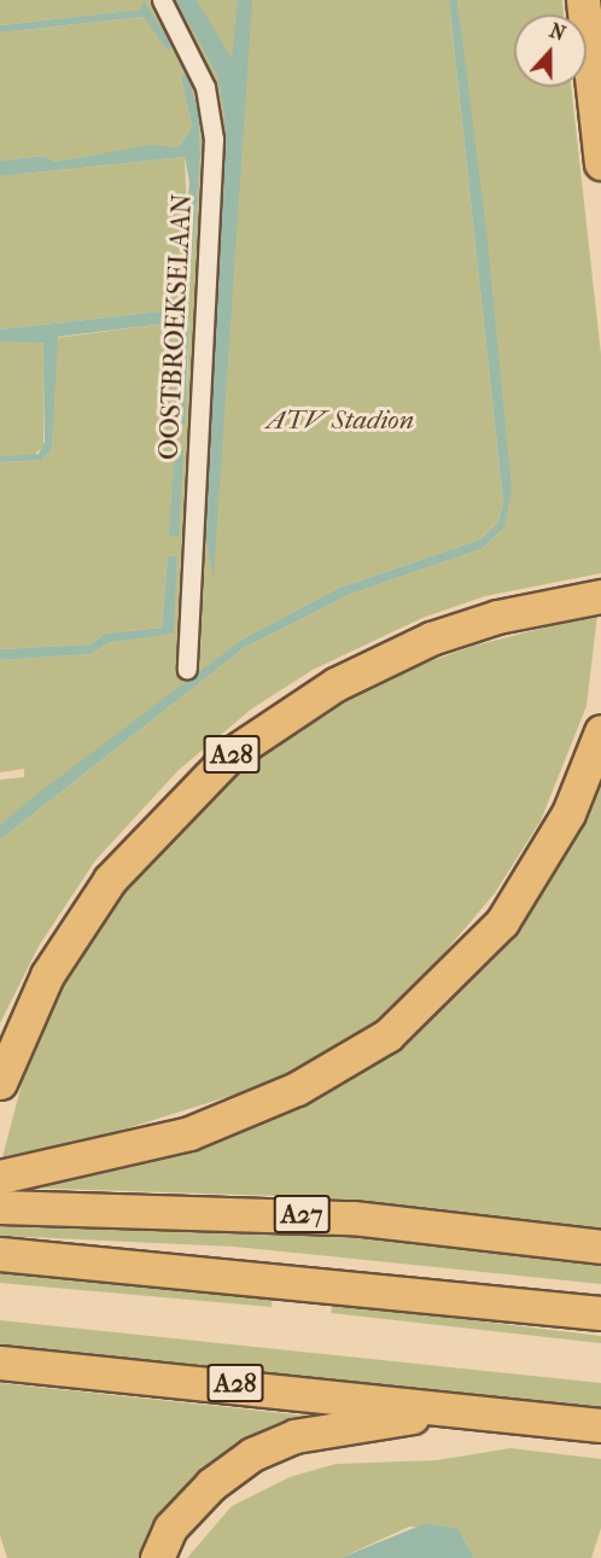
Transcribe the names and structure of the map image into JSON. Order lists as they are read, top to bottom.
{
  "streets": {
    "highway": ["A28", "A27"],
    "street": ["OOSTBROEKSELAAN"]
  },
  "parks": ["ATV Stadion"],
  "north": "top"
}
